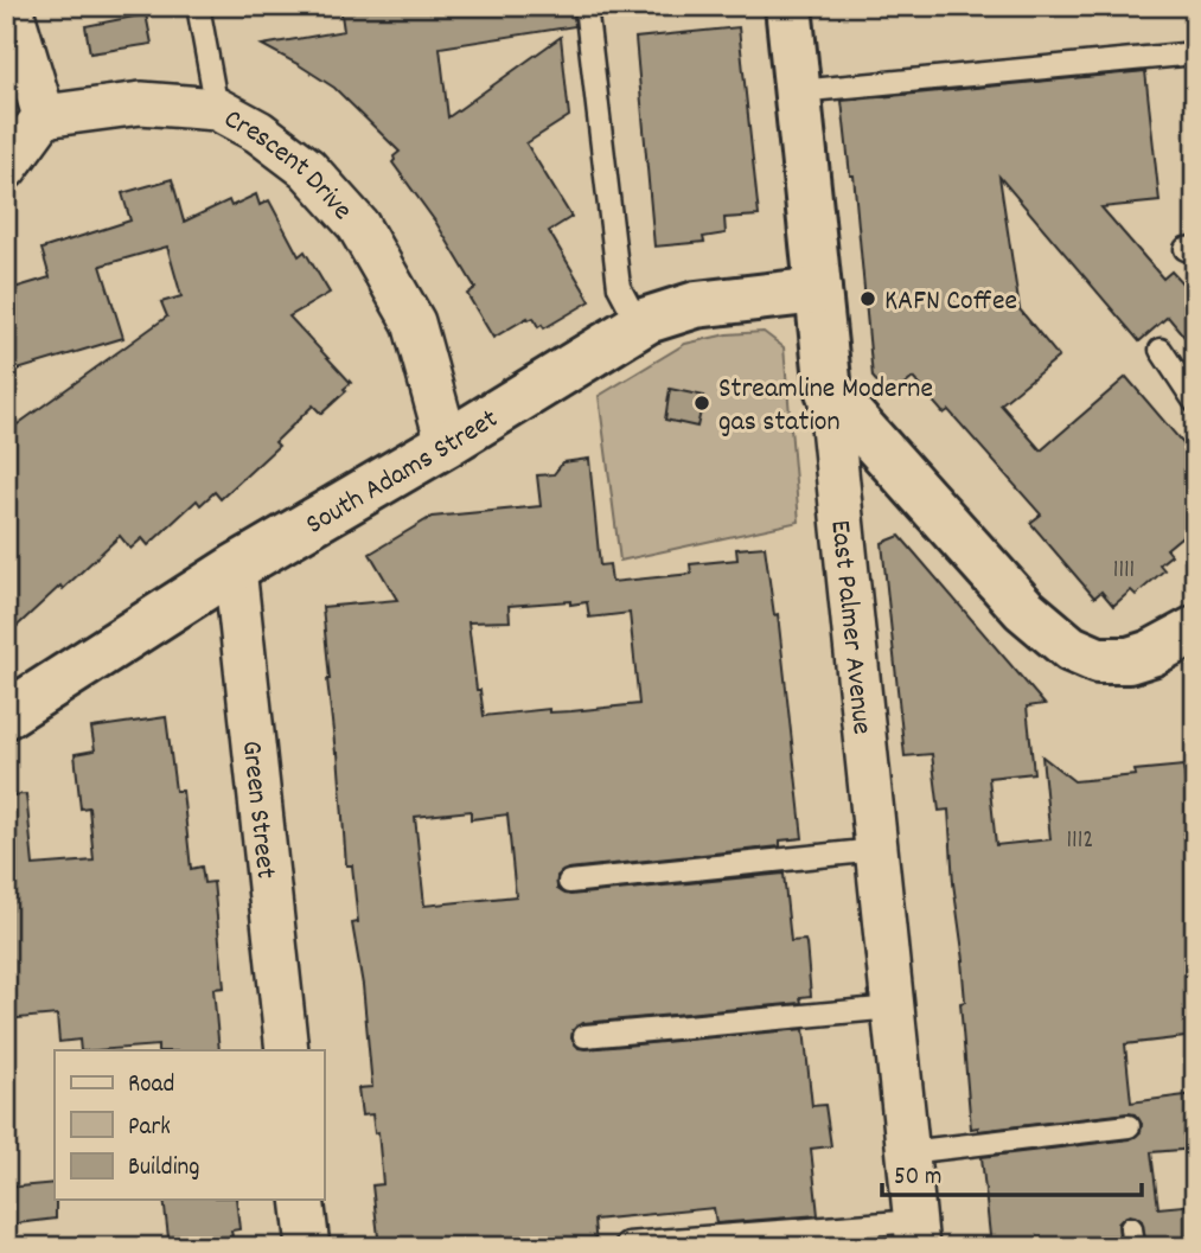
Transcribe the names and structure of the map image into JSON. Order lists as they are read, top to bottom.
{
  "streets": {
    "street": [
      "Crescent Drive",
      "South Adams Street",
      "East Palmer Avenue",
      "Green Street"
    ]
  },
  "crossings": [
    ["Crescent Drive", "South Adams Street"],
    ["South Adams Street", "East Palmer Avenue"],
    ["South Adams Street", "Green Street"]
  ],
  "places": ["KAFN Coffee", "Streamline Moderne gas station"],
  "house_numbers": ["1111", "1112"],
  "legend": ["Road", "Park", "Building"],
  "scale_bar": "50 m"
}
